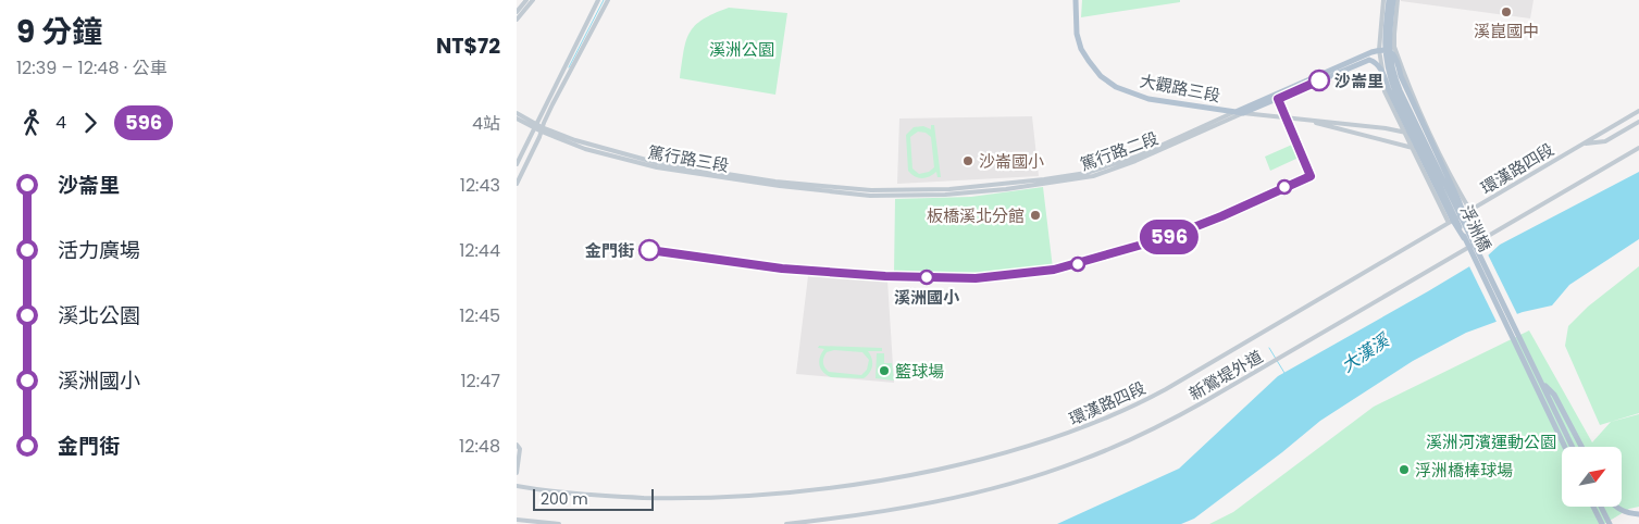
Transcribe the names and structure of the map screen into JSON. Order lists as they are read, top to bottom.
{
  "streets": {
    "main road": ["大觀路三段", "浮洲橋"],
    "street": [
      "篤行路二段",
      "篤行路三段",
      "環漢路四段",
      "新鶯堤外道"
    ]
  },
  "crossings": [
    ["大觀路三段", "篤行路二段"],
    ["篤行路二段", "篤行路三段"]
  ],
  "water": ["大漢溪"],
  "parks": ["溪洲公園", "溪洲河濱運動公園"],
  "places": [
    "溪崑國中",
    "沙崙里",
    "沙崙國小",
    "板橋溪北分館",
    "金門街",
    "溪洲國小",
    "籃球場",
    "浮洲橋棒球場"
  ],
  "lines": ["bus line 596"],
  "scale_bar": "200 m",
  "north": "top right",
  "page": {
    "heading": ["9 分鐘", "12:39 – 12:48 · 公車", "NT$72"],
    "on_map": "596",
    "legs": ["4", "596", "4站"],
    "list": [
      {
        "name": "沙崙里",
        "value": "12:43"
      },
      {
        "name": "活力廣場",
        "value": "12:44"
      },
      {
        "name": "溪北公園",
        "value": "12:45"
      },
      {
        "name": "溪洲國小",
        "value": "12:47"
      },
      {
        "name": "金門街",
        "value": "12:48"
      }
    ],
    "scale": "200 m"
  }
}
